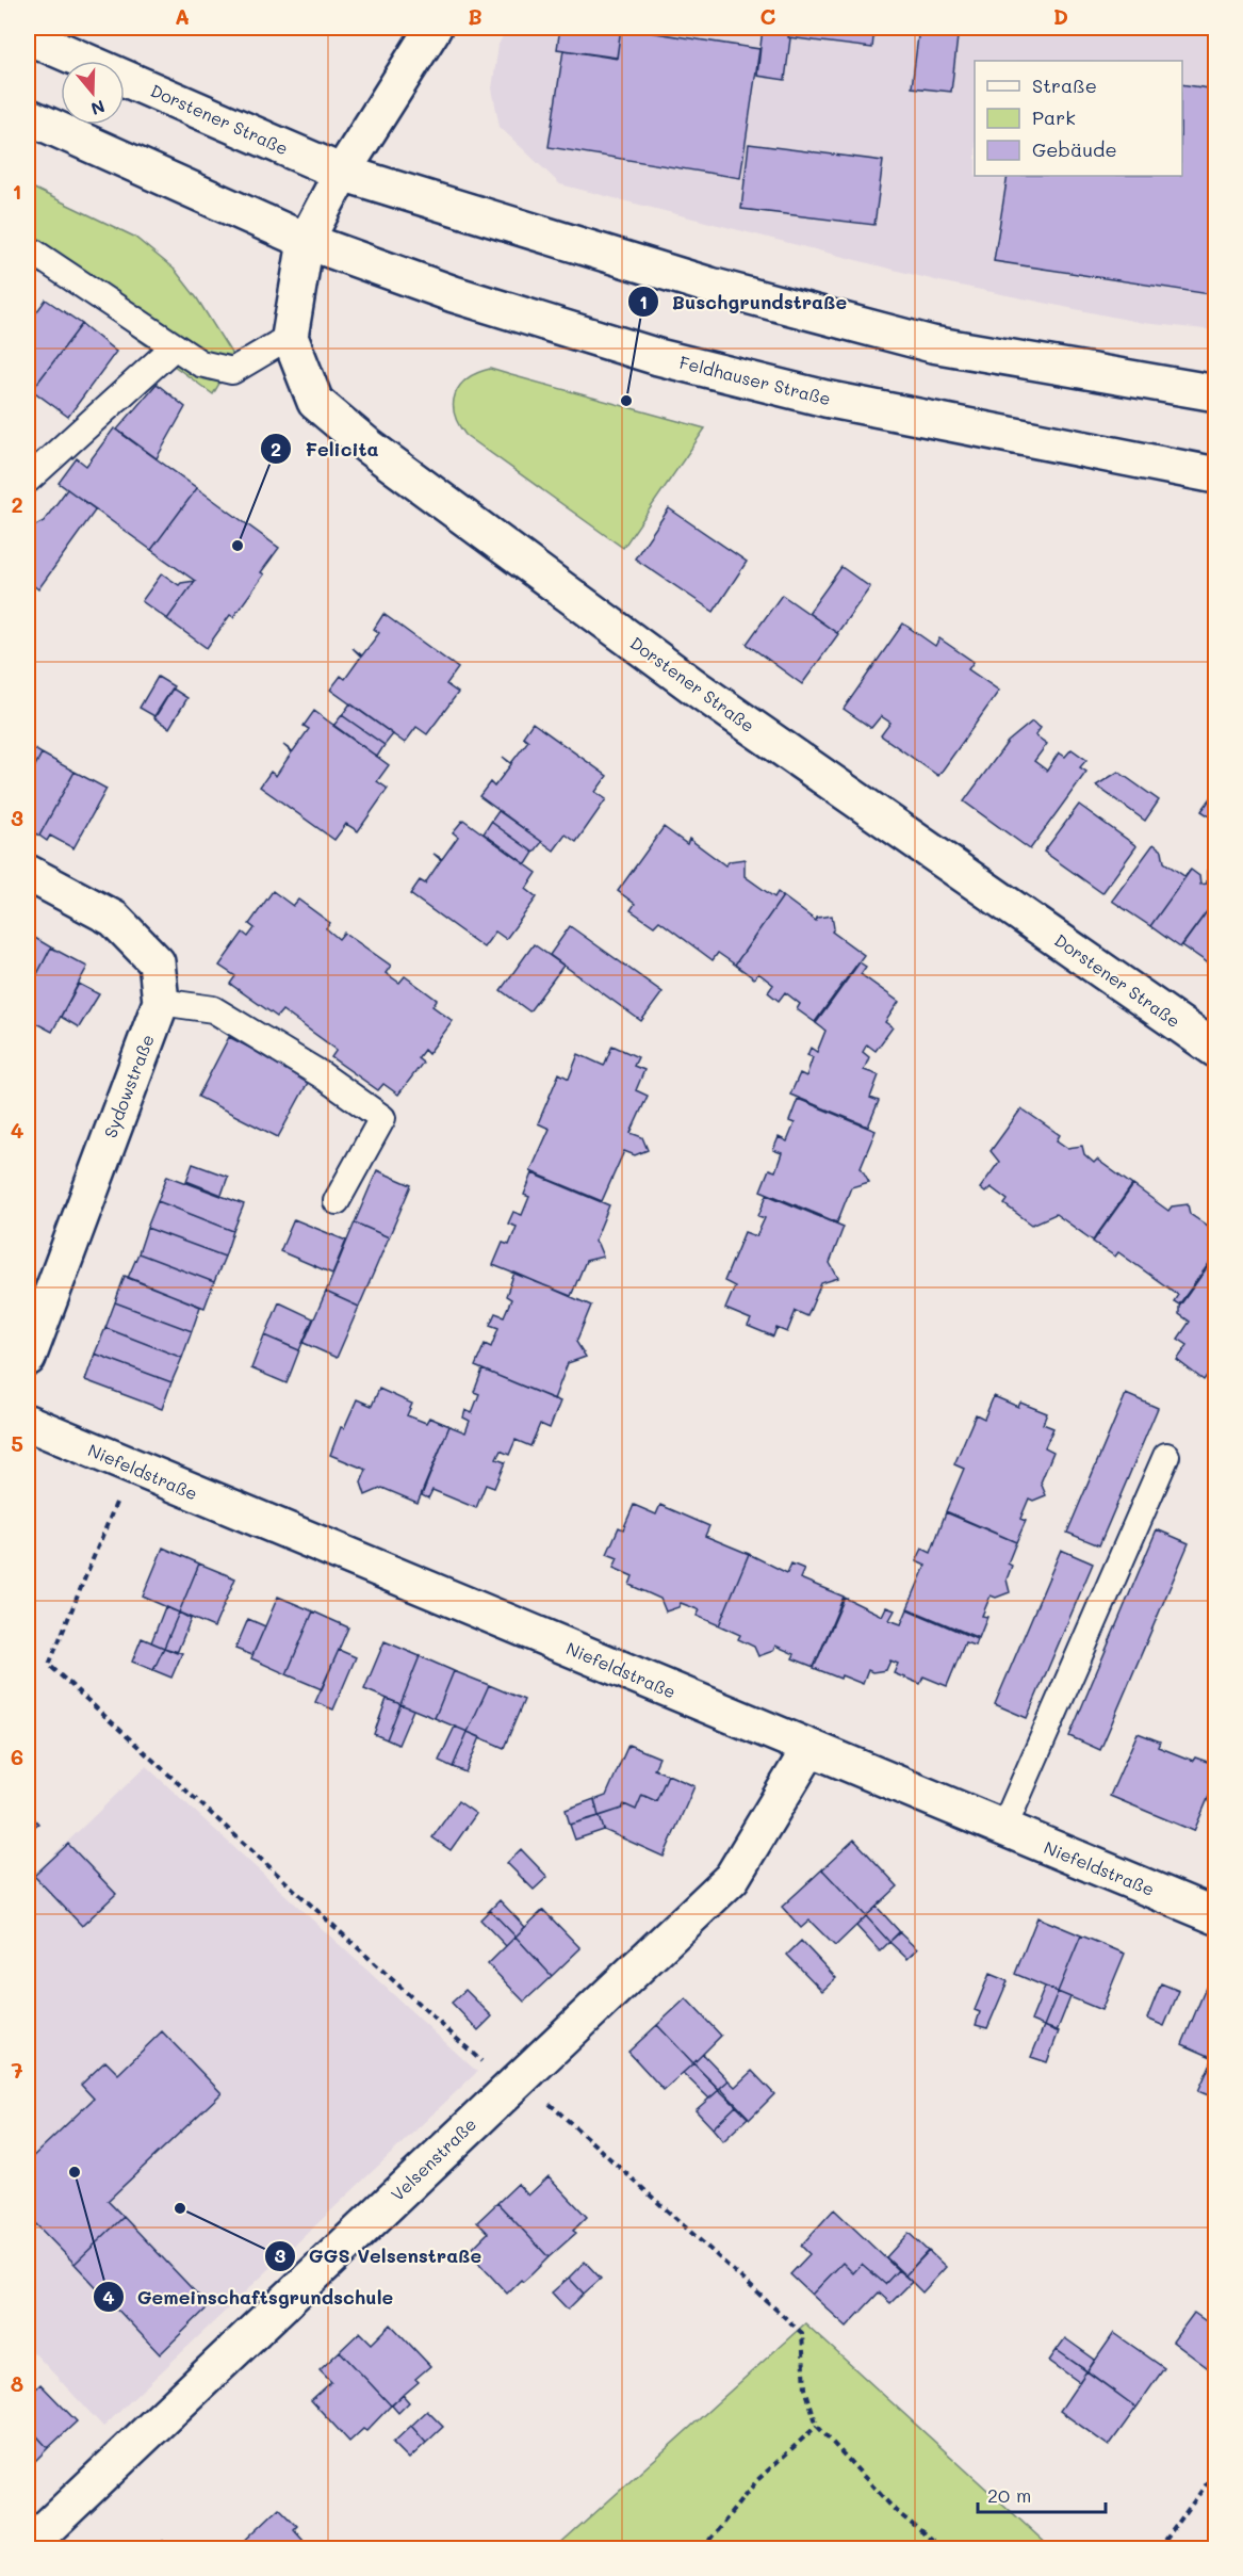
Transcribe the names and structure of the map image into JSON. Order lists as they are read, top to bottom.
{
  "streets": {
    "street": [
      "Dorstener Straße",
      "Feldhauser Straße",
      "Sydowstraße",
      "Niefeldstraße",
      "Velsenstraße"
    ]
  },
  "crossings": [
    ["Niefeldstraße", "Velsenstraße"]
  ],
  "places": [
    "Buschgrundstraße",
    "Felicita",
    "Gemeinschaftsgrundschule",
    "GGS Velsenstraße"
  ],
  "legend": ["Straße", "Park", "Gebäude"],
  "scale_bar": "20 m",
  "north": "bottom",
  "grid": {
    "columns": [
      "A",
      "B",
      "C",
      "D"
    ],
    "rows": [
      "1",
      "2",
      "3",
      "4",
      "5",
      "6",
      "7",
      "8"
    ]
  }
}
